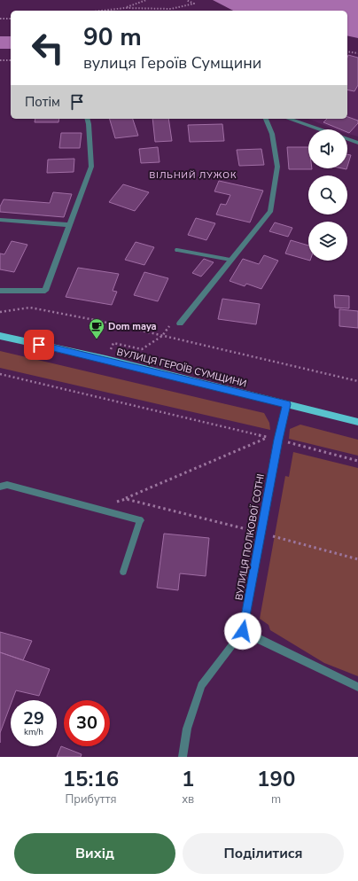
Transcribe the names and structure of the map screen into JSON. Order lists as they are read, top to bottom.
{
  "streets": {
    "main road": ["ВУЛИЦЯ ГЕРОЇВ СУМЩИНИ"],
    "street": ["ВУЛИЦЯ ПОЛКОВОЇ СОТНІ"]
  },
  "crossings": [
    ["ВУЛИЦЯ ГЕРОЇВ СУМЩИНИ", "ВУЛИЦЯ ПОЛКОВОЇ СОТНІ"]
  ],
  "districts": ["ВІЛЬНИЙ ЛУЖОК"],
  "places": {
    "cafe": ["Dom maya"]
  },
  "page": {
    "turn": ["90 m", "вулиця Героїв Сумщини"],
    "then": "Потім",
    "speed": "29 km/h",
    "limit": "30",
    "eta": [
      "15:16",
      "Прибуття",
      "1",
      "хв",
      "190",
      "m"
    ],
    "buttons": ["Вихід", "Поділитися"]
  }
}
